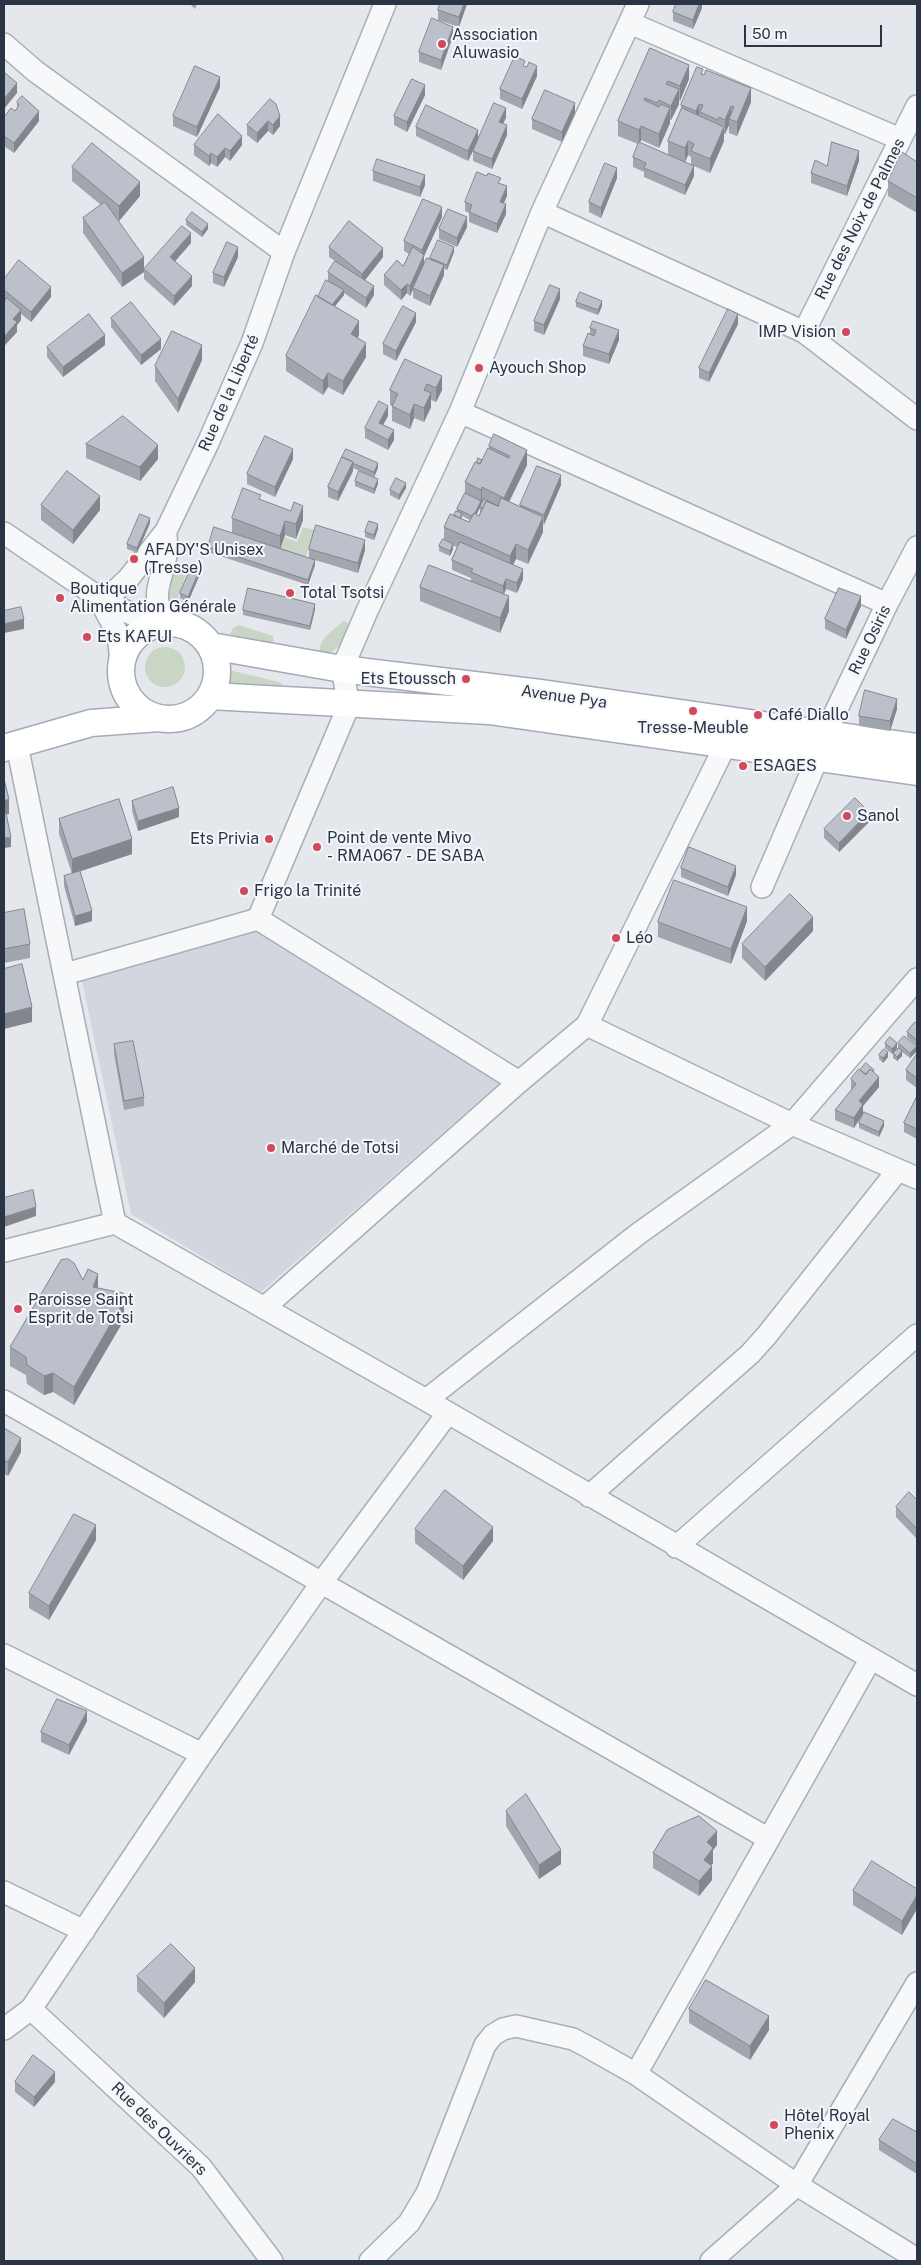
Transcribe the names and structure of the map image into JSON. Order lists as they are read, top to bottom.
{
  "streets": {
    "main road": ["Avenue Pya"],
    "street": [
      "Rue des Noix de Palmes",
      "Rue de la Liberté",
      "Rue Osiris",
      "Rue des Ouvriers"
    ]
  },
  "crossings": [
    ["Rue Osiris", "Avenue Pya"]
  ],
  "places": [
    "Association Aluwasio",
    "IMP Vision",
    "Ayouch Shop",
    "AFADY'S Unisex (Tresse)",
    "Total Tsotsi",
    "Boutique Alimentation Générale",
    "Ets KAFUI",
    "Ets Etoussch",
    "Tresse-Meuble",
    "Café Diallo",
    "ESAGES",
    "Sanol",
    "Ets Privia",
    "Point de vente Mivo - RMA067 - DE SABA",
    "Frigo la Trinité",
    "Léo",
    "Marché de Totsi",
    "Paroisse Saint Esprit de Totsi",
    "Hôtel Royal Phenix"
  ],
  "scale_bar": "50 m"
}
